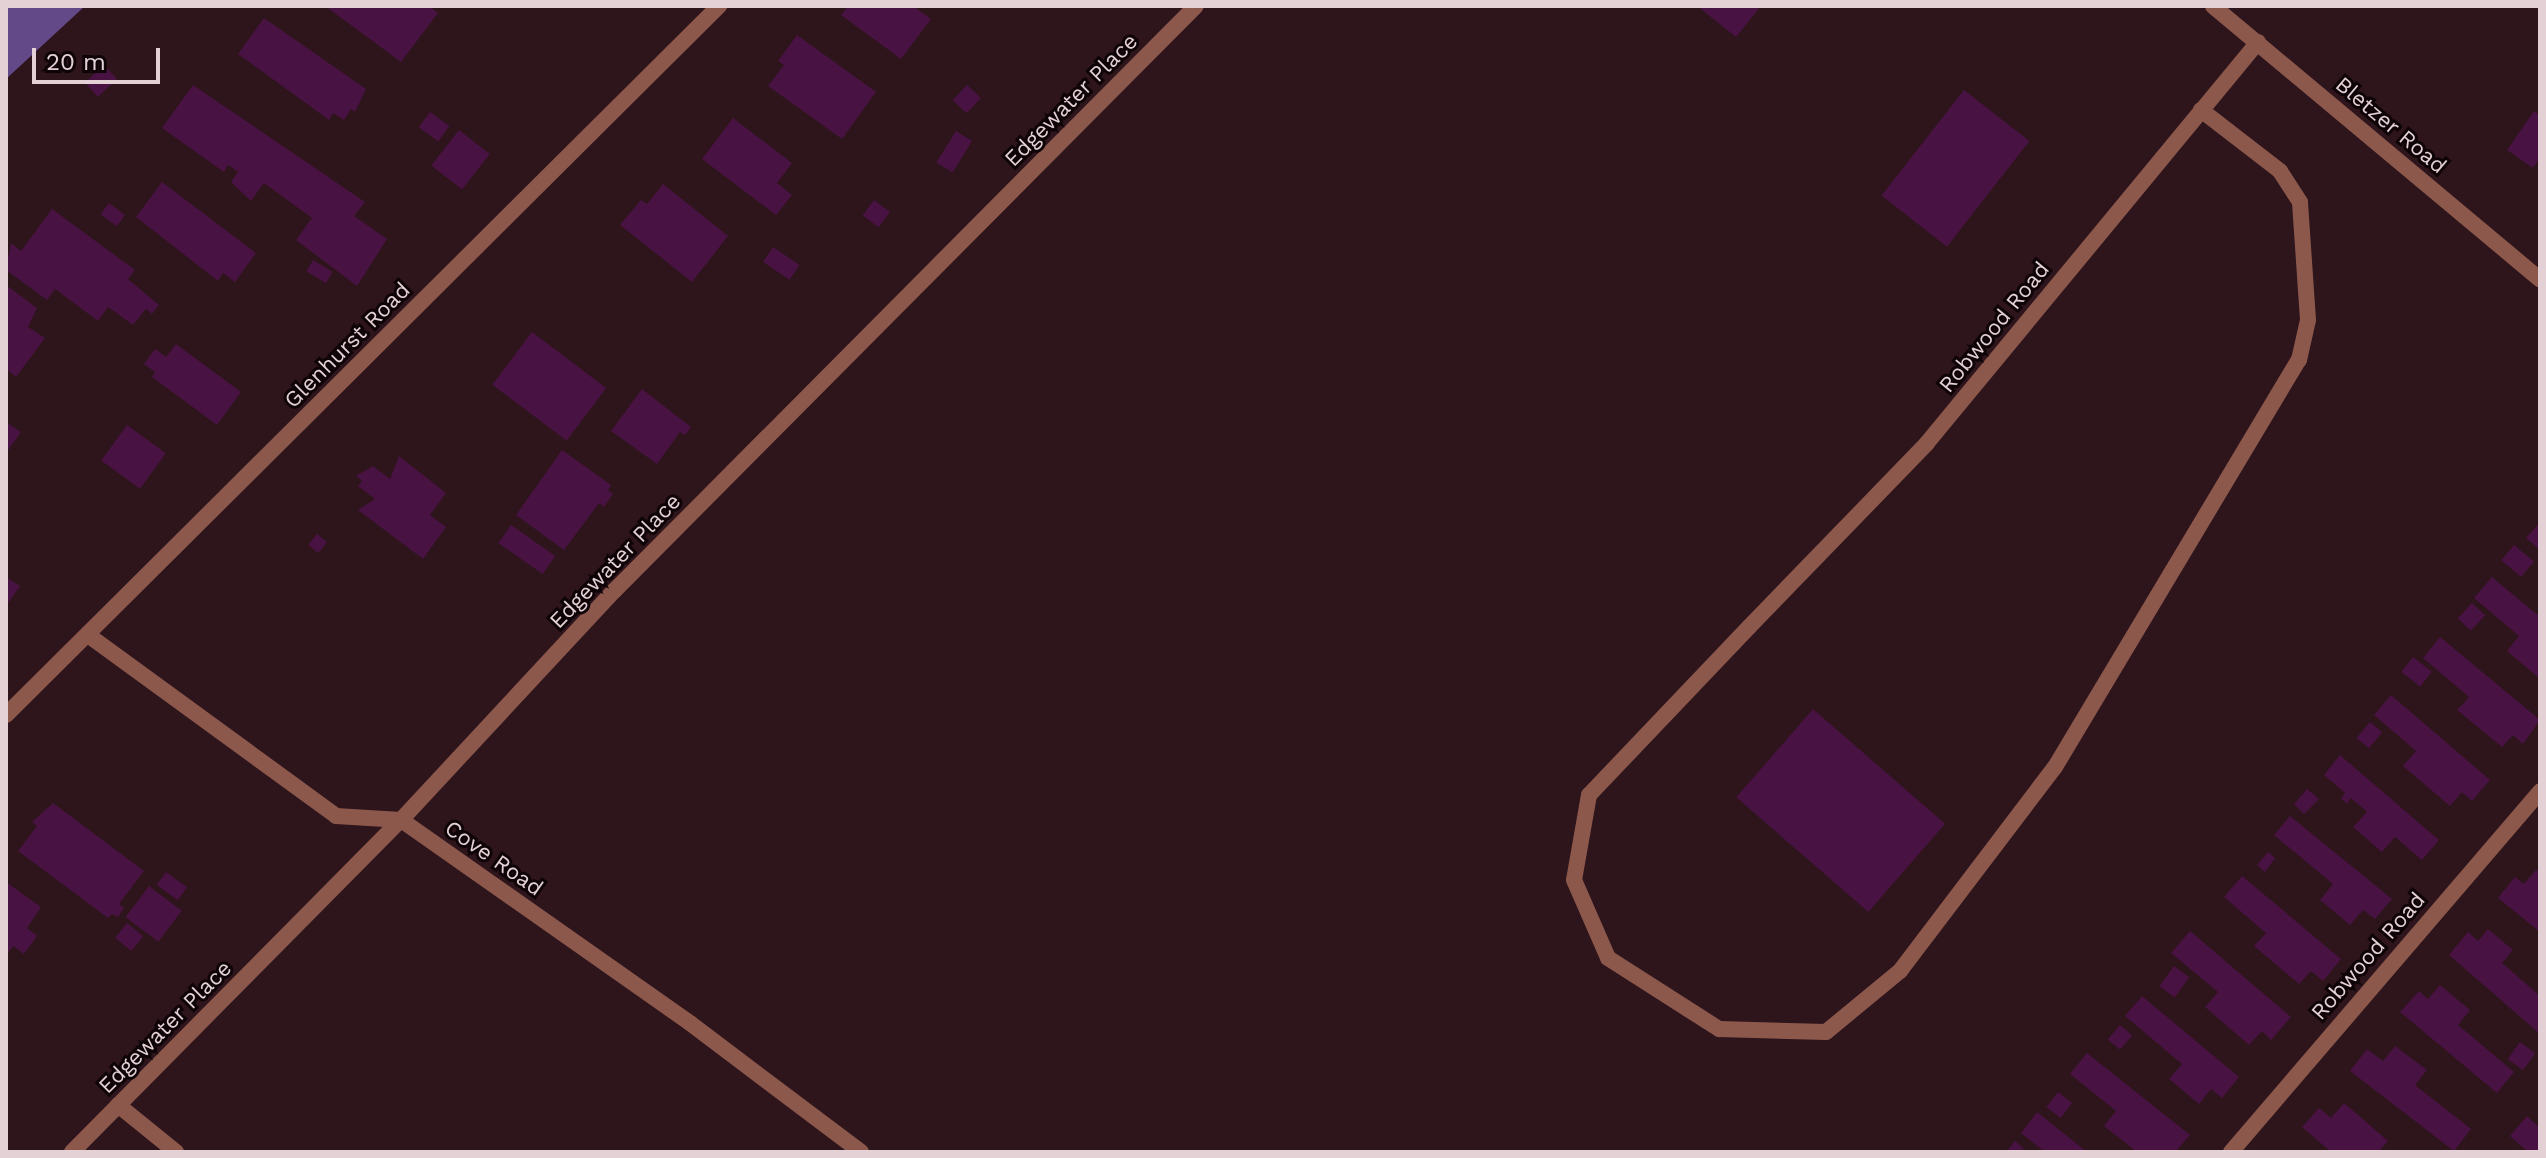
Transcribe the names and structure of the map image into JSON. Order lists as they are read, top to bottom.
{
  "streets": {
    "street": [
      "Edgewater Place",
      "Bletzer Road",
      "Robwood Road",
      "Glenhurst Road",
      "Cove Road"
    ]
  },
  "crossings": [
    ["Edgewater Place", "Cove Road"],
    ["Bletzer Road", "Robwood Road"]
  ],
  "scale_bar": "20 m"
}
